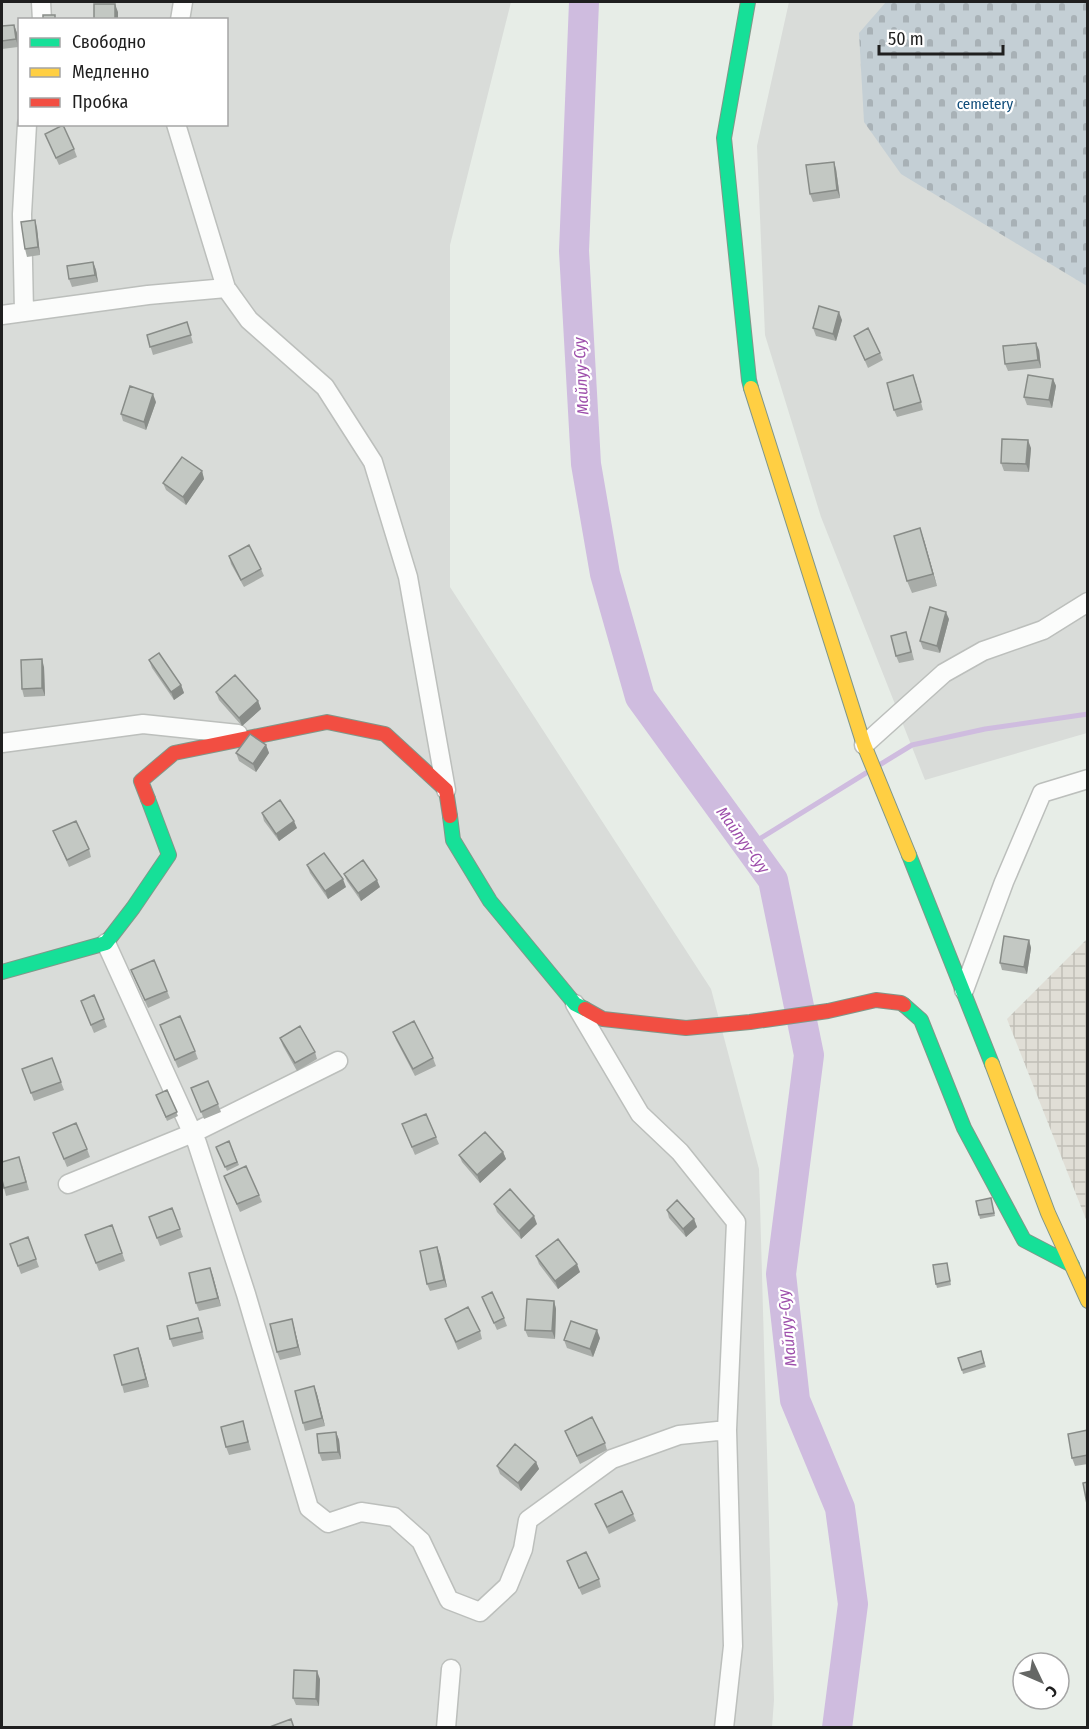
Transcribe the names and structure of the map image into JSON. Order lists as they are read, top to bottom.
{
  "water": ["Майлуу-Суу"],
  "parks": ["cemetery"],
  "legend": ["Свободно", "Медленно", "Пробка"],
  "scale_bar": "50 m",
  "north": "bottom right"
}
